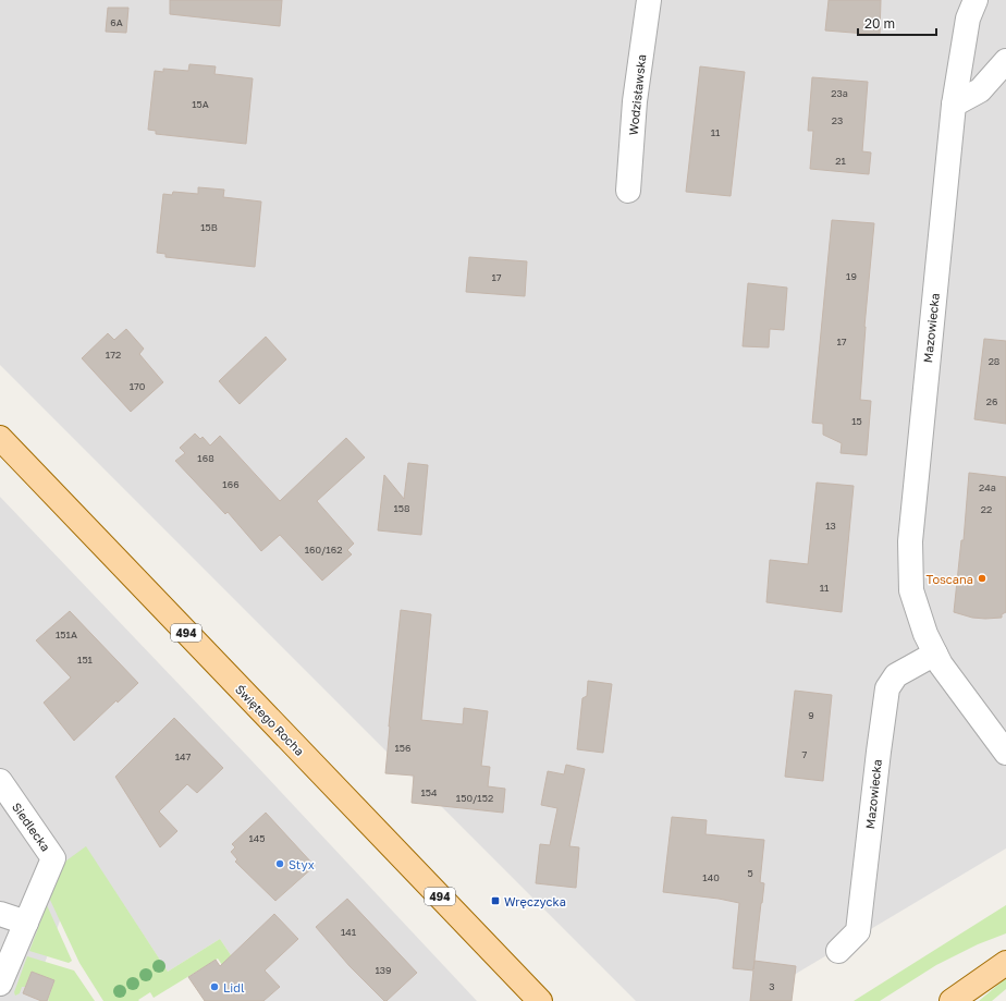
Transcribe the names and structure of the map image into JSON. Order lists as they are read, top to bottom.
{
  "streets": {
    "main road": ["494", "Świętego Rocha"],
    "street": ["Wodzisławska", "Mazowiecka", "Siedlecka"]
  },
  "places": {
    "other": ["Toscana", "Styx", "Lidl"],
    "transit": ["Wręczycka"]
  },
  "house_numbers": [
    "6A",
    "23a",
    "15A",
    "23",
    "11",
    "21",
    "15B",
    "19",
    "17",
    "17",
    "172",
    "28",
    "170",
    "26",
    "15",
    "168",
    "166",
    "24a",
    "158",
    "22",
    "13",
    "160/162",
    "11",
    "151A",
    "151",
    "9",
    "156",
    "7",
    "147",
    "154",
    "150/152",
    "145",
    "5",
    "140",
    "141",
    "139",
    "3"
  ],
  "scale_bar": "20 m"
}
